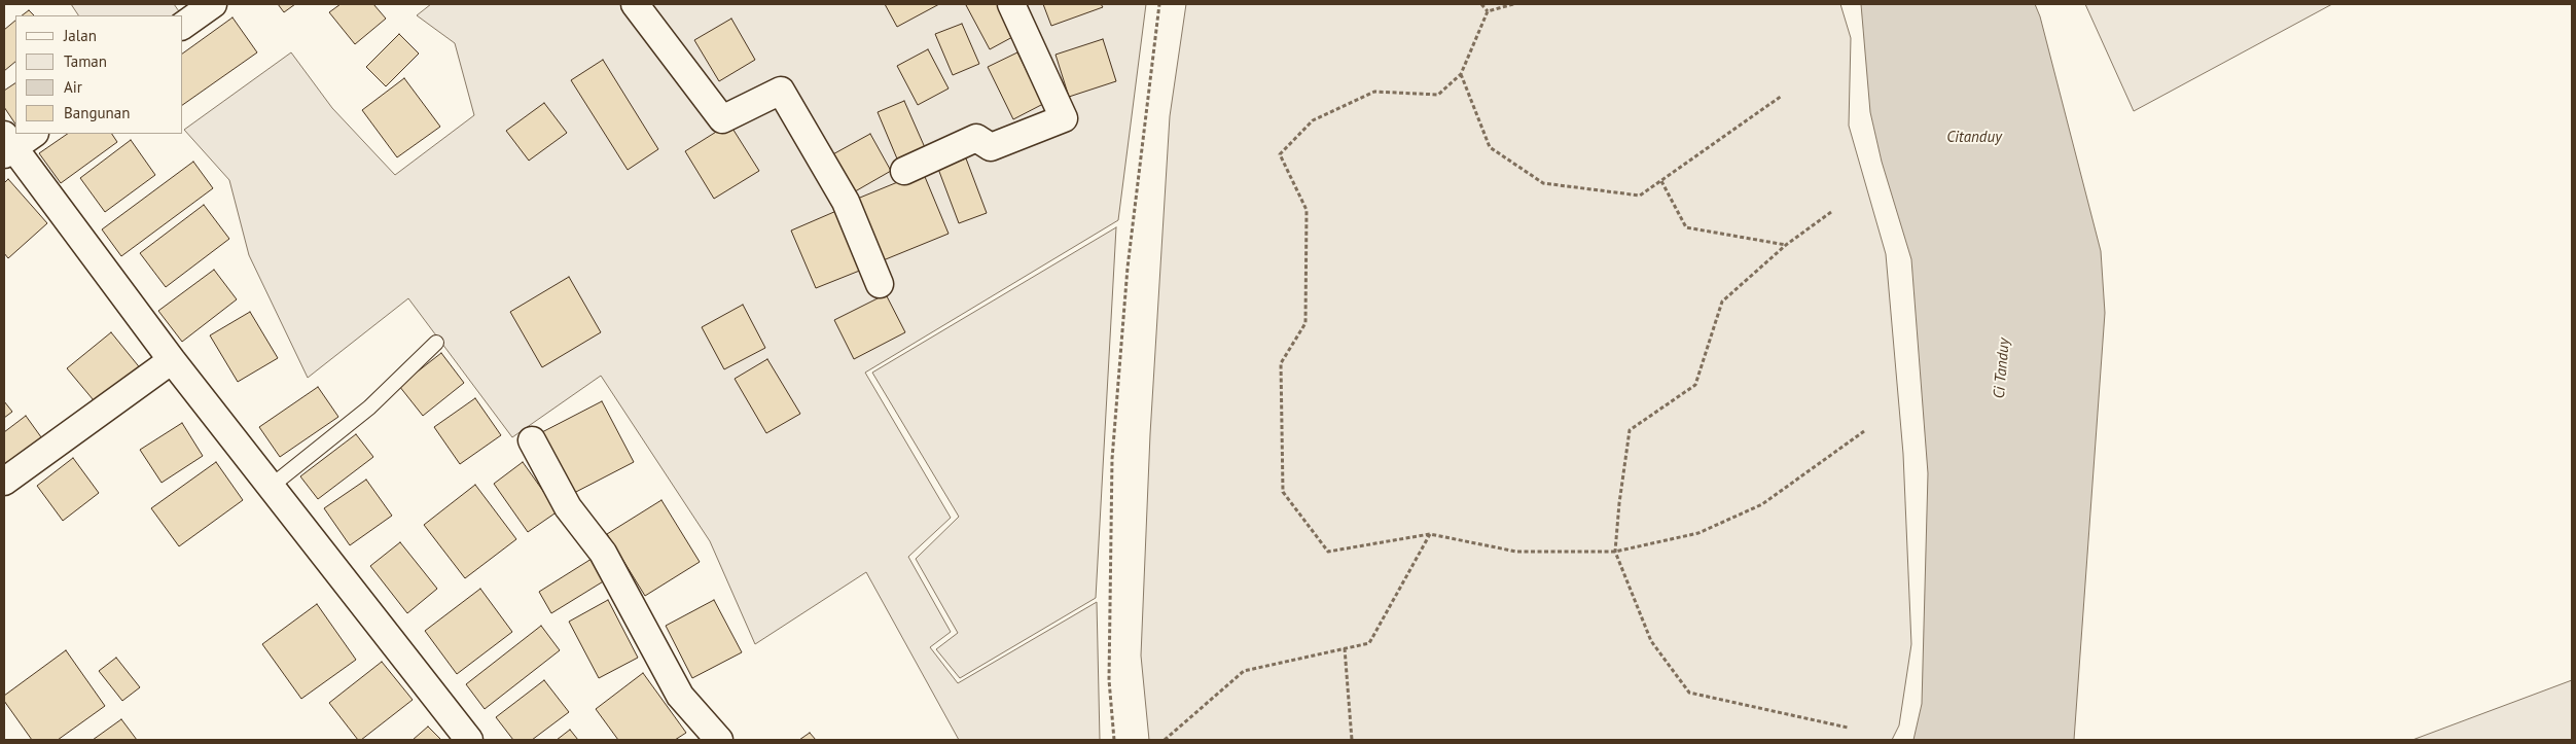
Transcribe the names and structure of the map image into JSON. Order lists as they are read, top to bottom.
{
  "water": ["Citanduy", "Ci Tanduy"],
  "legend": [
    "Jalan",
    "Taman",
    "Air",
    "Bangunan"
  ]
}
